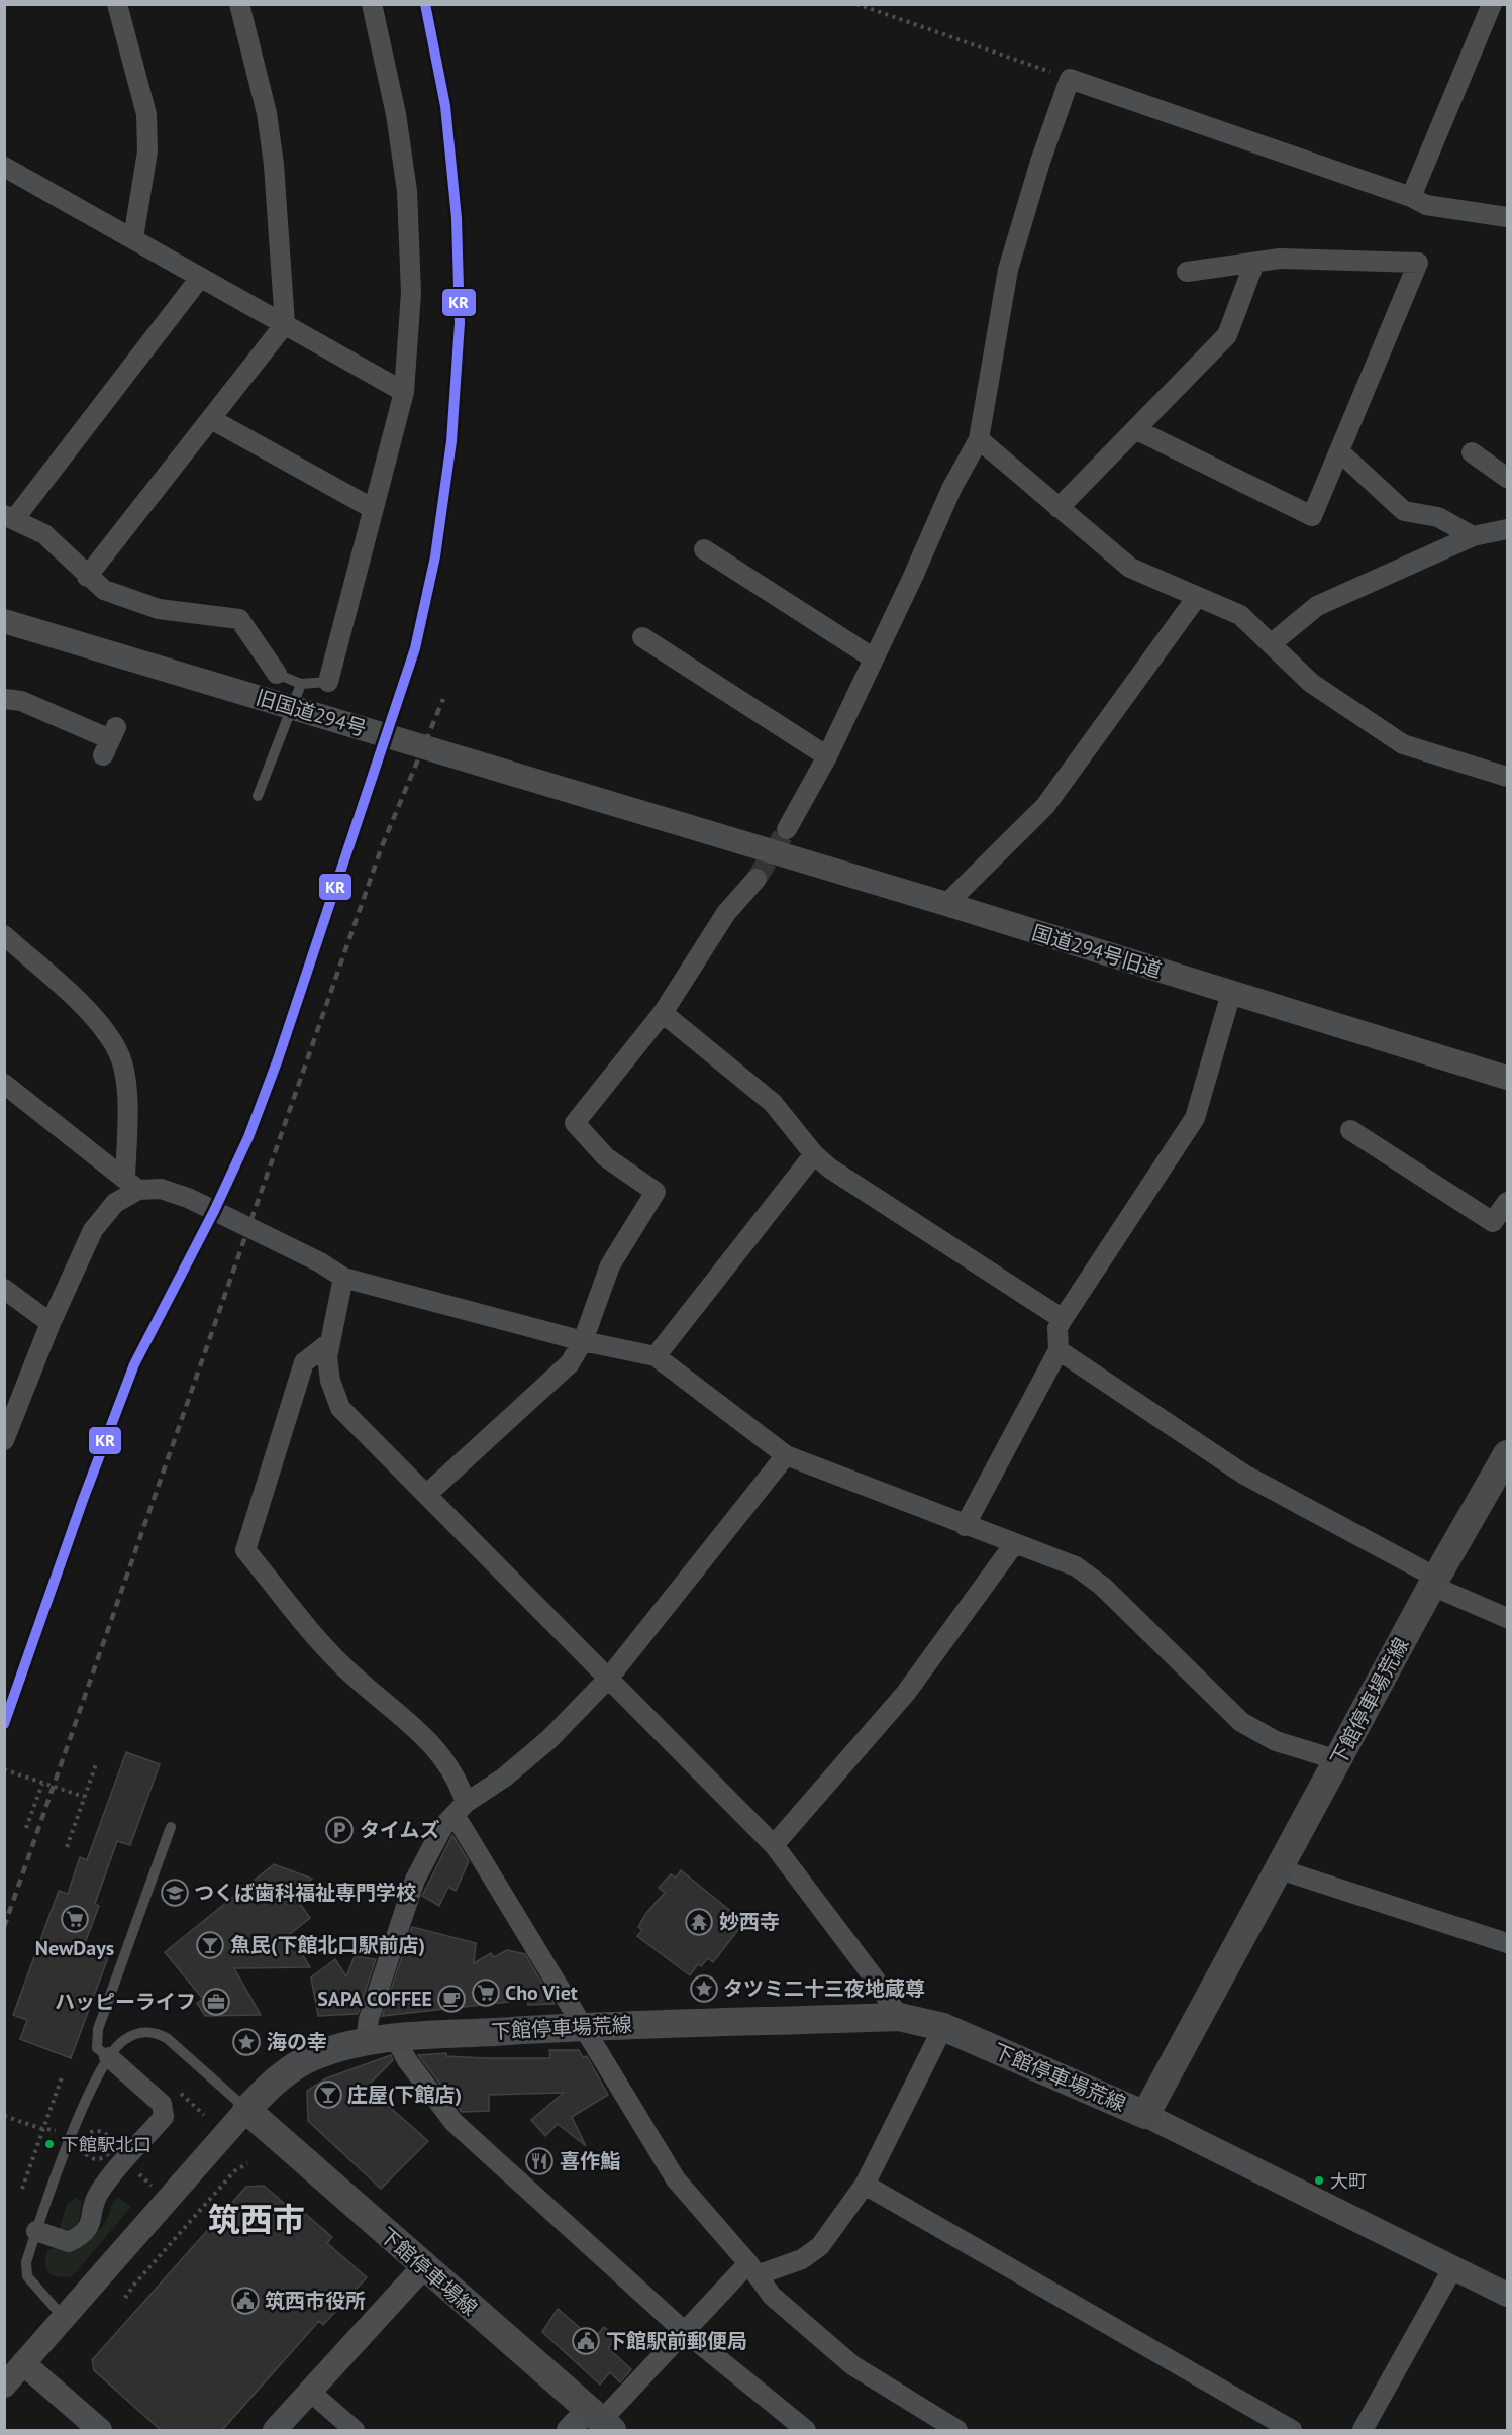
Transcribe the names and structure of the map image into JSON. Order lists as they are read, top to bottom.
{
  "streets": {
    "main road": ["下館停車場荒線", "下館停車場線"],
    "street": ["旧国道294号", "国道294号旧道"]
  },
  "crossings": [
    ["旧国道294号", "国道294号旧道"],
    ["下館停車場荒線", "下館停車場線"]
  ],
  "districts": ["筑西市"],
  "places": {
    "parking": ["タイムズ"],
    "school or university": ["つくば歯科福祉専門学校"],
    "supermarket": ["NewDays", "Cho Viet"],
    "temple": ["妙西寺"],
    "bar": ["魚民(下館北口駅前店)", "庄屋(下館店)"],
    "place": ["タツミ二十三夜地蔵尊", "海の幸"],
    "cafe": ["SAPA COFFEE"],
    "office": ["ハッピーライフ"],
    "other": ["下館駅北口", "大町"],
    "restaurant": ["喜作鮨"],
    "public building": ["筑西市役所", "下館駅前郵便局"]
  },
  "lines": ["transit line KR"]
}
